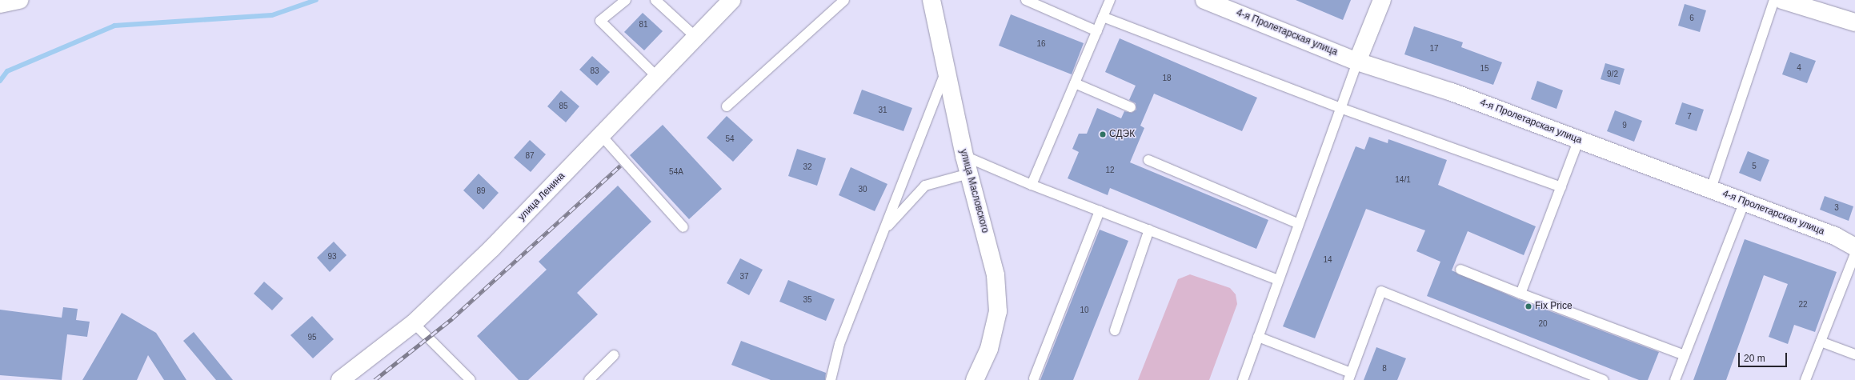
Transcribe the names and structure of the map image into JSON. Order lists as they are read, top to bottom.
{
  "streets": {
    "street": ["4-я Пролетарская улица", "улица Масловского", "улица Ленина"]
  },
  "places": ["СДЭК", "Fix Price"],
  "house_numbers": [
    "6",
    "81",
    "16",
    "17",
    "4",
    "15",
    "83",
    "9/2",
    "18",
    "85",
    "31",
    "7",
    "9",
    "54",
    "87",
    "5",
    "32",
    "12",
    "54А",
    "14/1",
    "30",
    "89",
    "3",
    "93",
    "14",
    "37",
    "35",
    "22",
    "10",
    "20",
    "95",
    "8"
  ],
  "scale_bar": "20 m"
}
